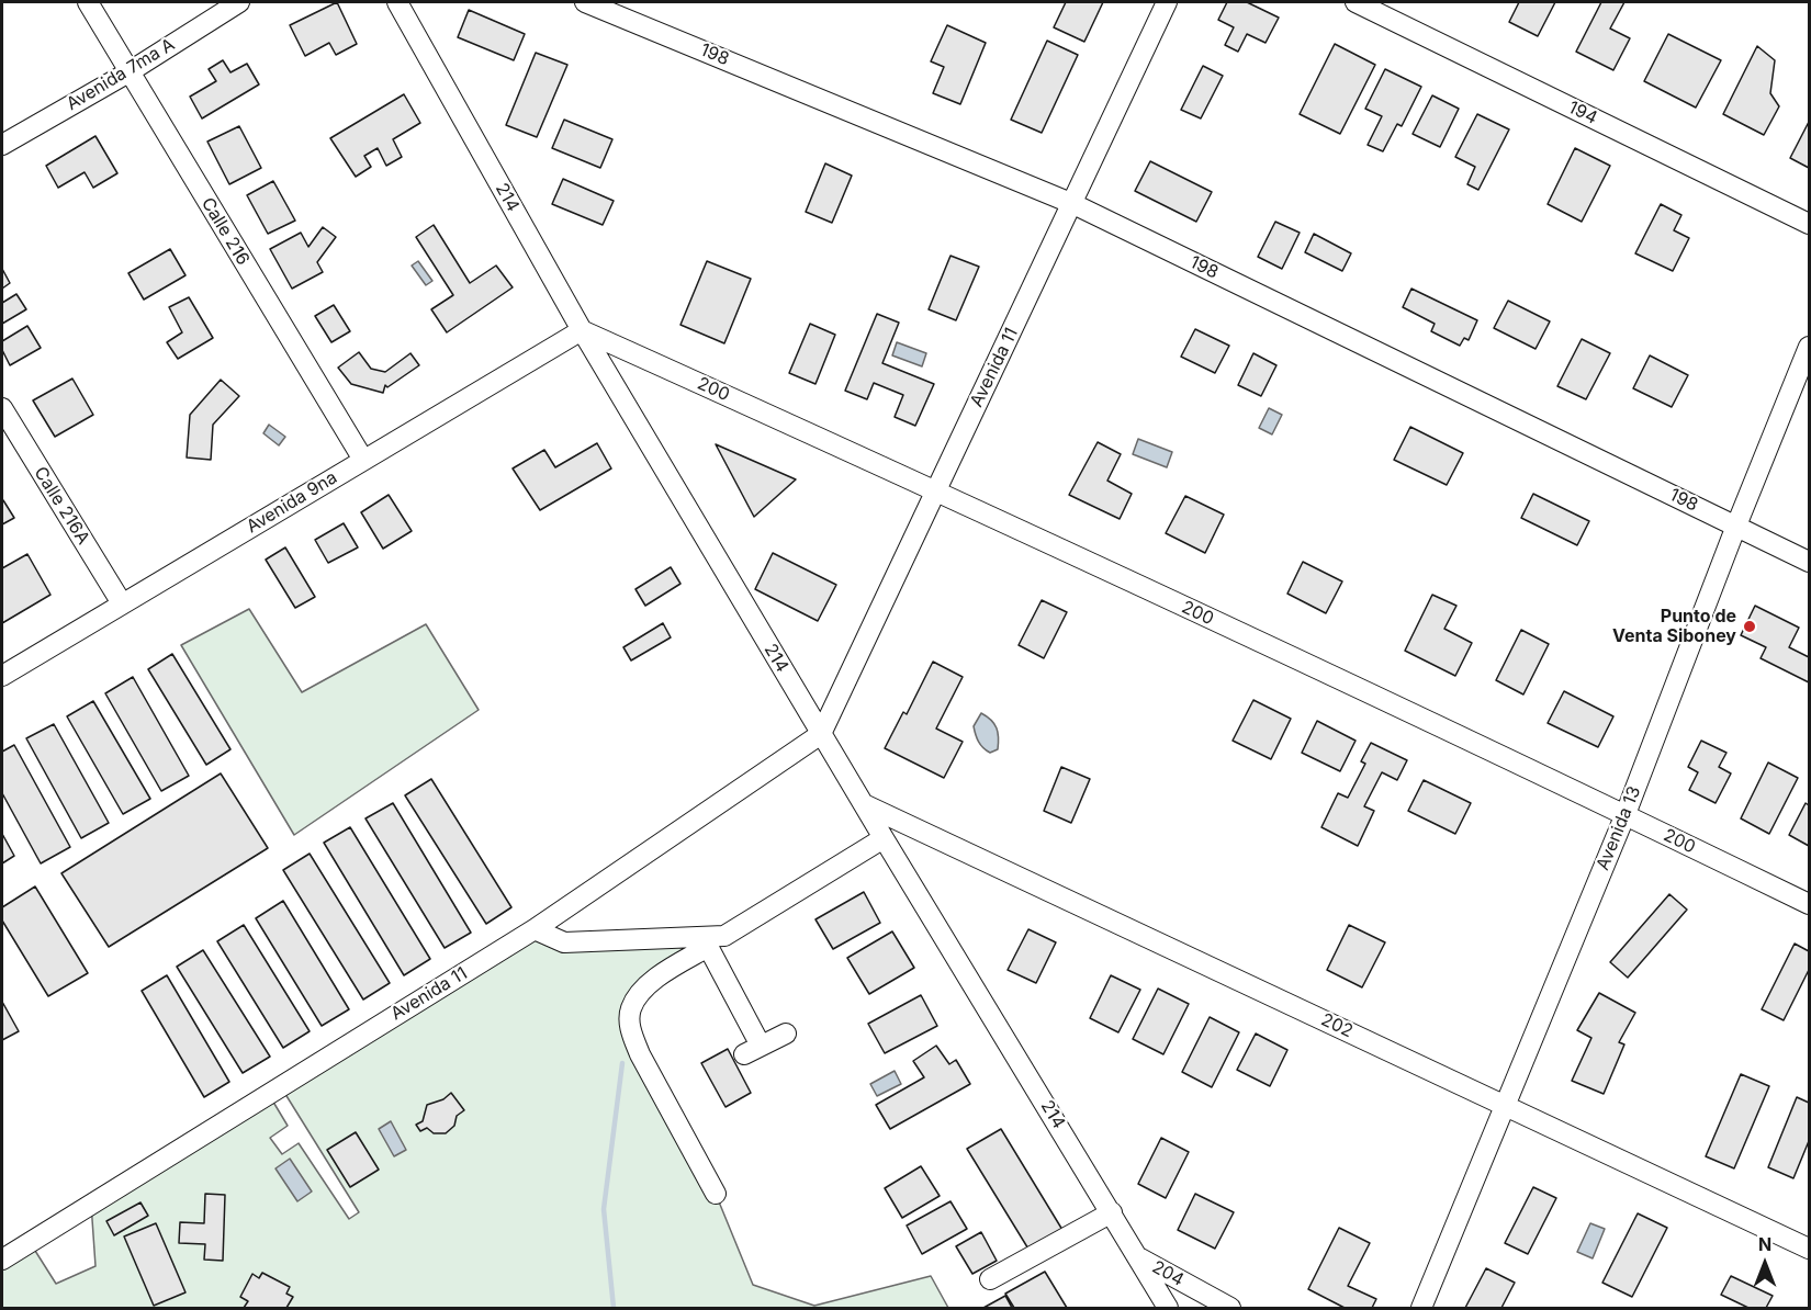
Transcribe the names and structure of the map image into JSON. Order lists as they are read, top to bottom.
{
  "streets": {
    "street": [
      "198",
      "Avenida 7ma A",
      "194",
      "214",
      "Calle 216",
      "Avenida 11",
      "200",
      "Avenida 9na",
      "Calle 216A",
      "Avenida 13",
      "202",
      "204"
    ]
  },
  "crossings": [
    ["198", "Avenida 11"],
    ["198", "Avenida 13"],
    ["Avenida 7ma A", "Calle 216"],
    ["214", "Avenida 11"],
    ["214", "200"],
    ["214", "Avenida 9na"],
    ["214", "202"],
    ["214", "204"],
    ["Calle 216", "Avenida 9na"],
    ["Avenida 11", "200"],
    ["200", "Avenida 9na"],
    ["200", "Avenida 13"],
    ["Avenida 9na", "Calle 216A"],
    ["Avenida 13", "202"]
  ],
  "places": ["Punto de Venta Siboney"],
  "north": "top"
}
